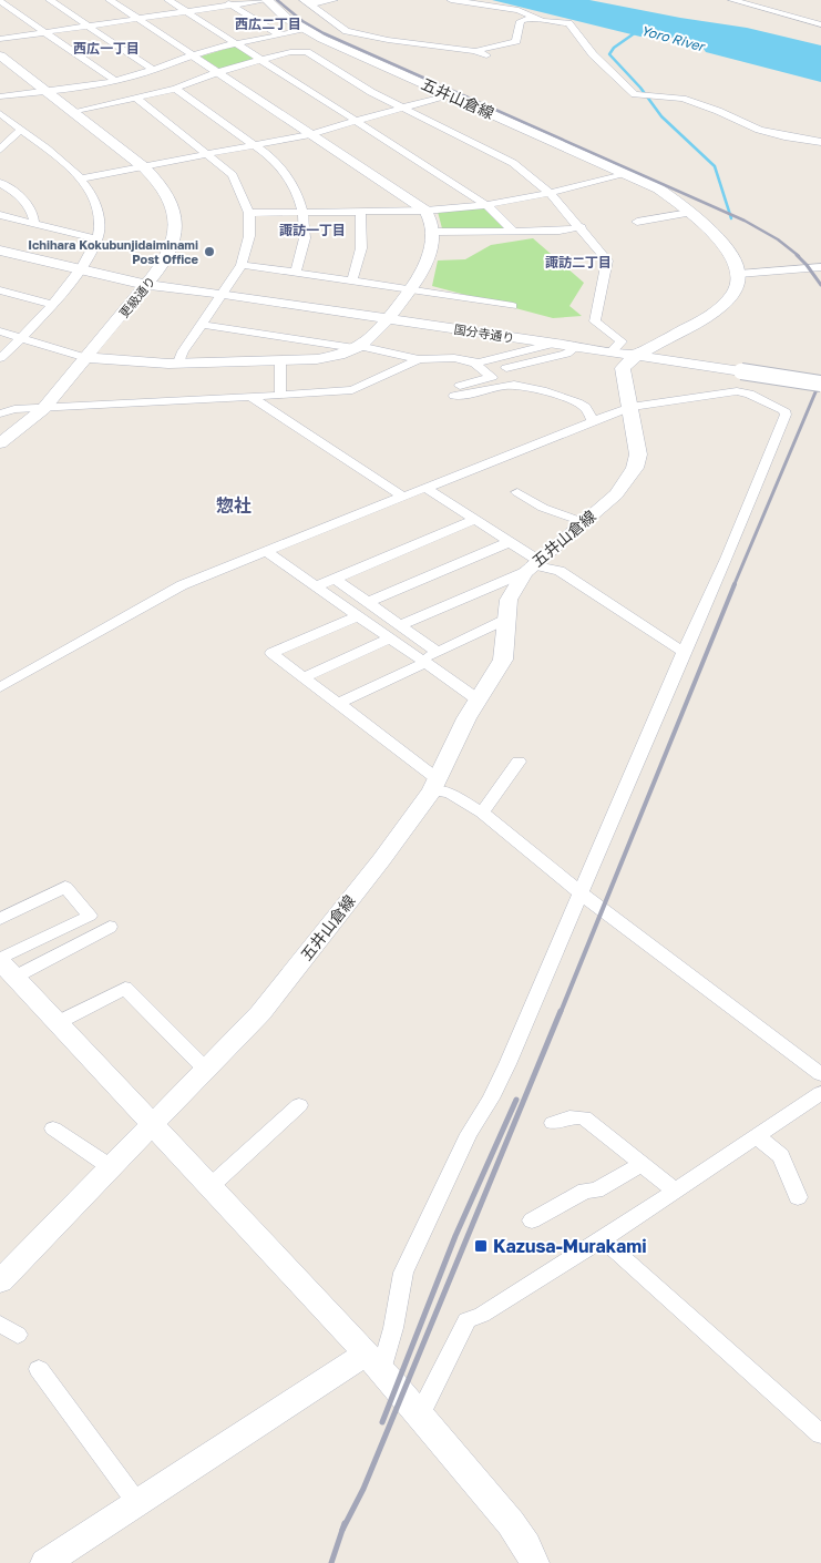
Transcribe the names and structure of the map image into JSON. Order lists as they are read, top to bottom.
{
  "streets": {
    "street": ["五井山倉線", "更級通り", "国分寺通り"]
  },
  "crossings": [
    ["五井山倉線", "国分寺通り"],
    ["更級通り", "国分寺通り"]
  ],
  "districts": [
    "西広二丁目",
    "西広一丁目",
    "諏訪一丁目",
    "諏訪二丁目",
    "惣社"
  ],
  "water": ["Yoro River"],
  "places": {
    "other": ["Ichihara Kokubunjidaiminami Post Office"],
    "transit": ["Kazusa-Murakami"]
  }
}
